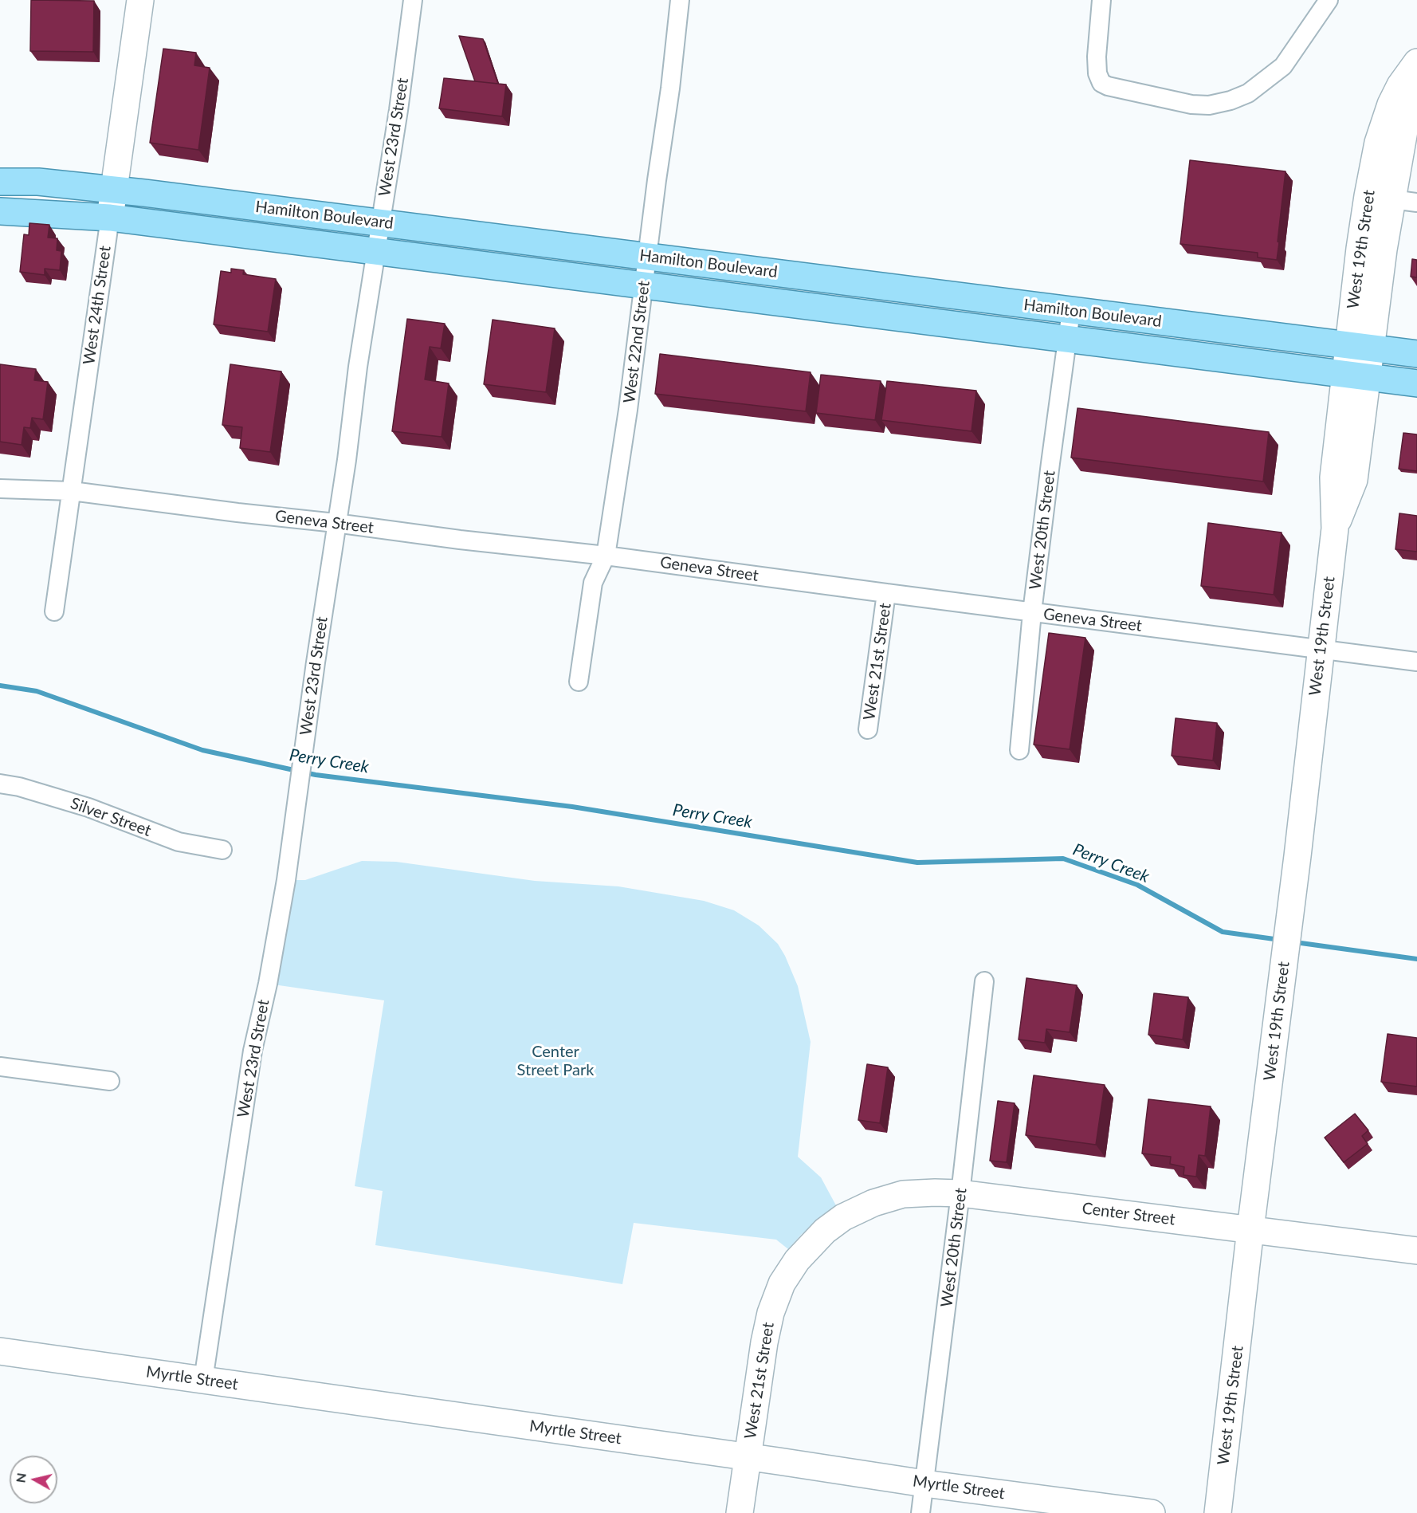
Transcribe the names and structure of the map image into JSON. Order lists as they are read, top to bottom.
{
  "streets": {
    "main road": [
      "Hamilton Boulevard",
      "West 19th Street",
      "West 24th Street",
      "West 21st Street",
      "Center Street",
      "Myrtle Street"
    ],
    "street": [
      "West 23rd Street",
      "West 22nd Street",
      "Geneva Street",
      "West 20th Street",
      "Silver Street"
    ]
  },
  "crossings": [
    ["West 23rd Street", "Hamilton Boulevard"],
    ["West 23rd Street", "Geneva Street"],
    ["West 23rd Street", "Myrtle Street"],
    ["Hamilton Boulevard", "West 19th Street"],
    ["Hamilton Boulevard", "West 24th Street"],
    ["Hamilton Boulevard", "West 22nd Street"],
    ["Hamilton Boulevard", "West 20th Street"],
    ["West 19th Street", "Geneva Street"],
    ["West 19th Street", "Center Street"],
    ["West 24th Street", "Geneva Street"],
    ["West 22nd Street", "Geneva Street"],
    ["Geneva Street", "West 20th Street"],
    ["Geneva Street", "West 21st Street"],
    ["West 20th Street", "Center Street"],
    ["West 20th Street", "Myrtle Street"],
    ["West 21st Street", "Center Street"],
    ["West 21st Street", "Myrtle Street"]
  ],
  "water": ["Perry Creek"],
  "parks": ["Center Street Park"],
  "north": "left"
}
